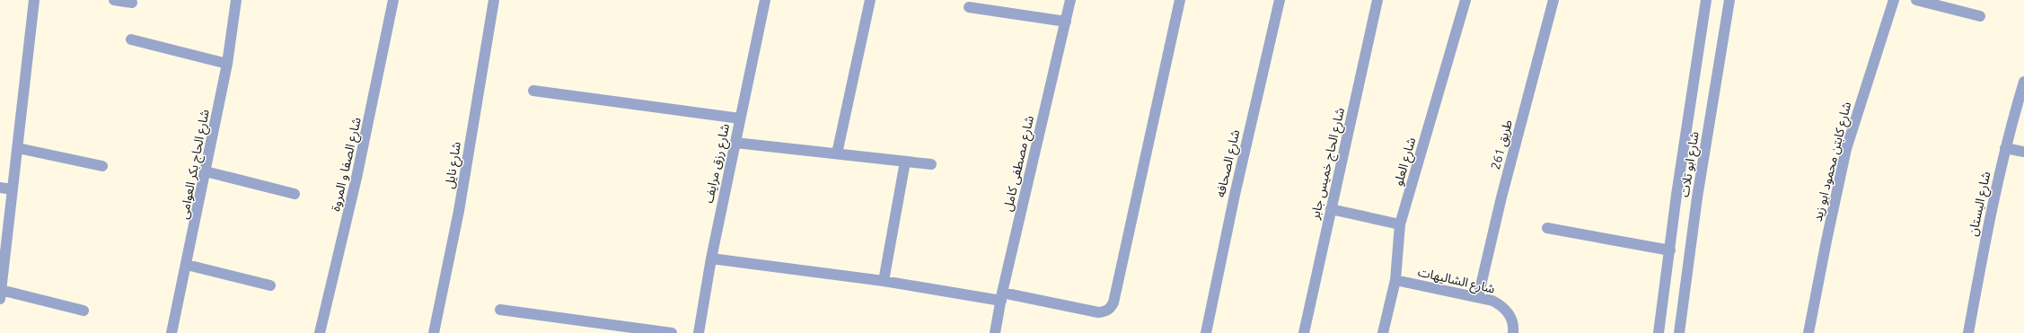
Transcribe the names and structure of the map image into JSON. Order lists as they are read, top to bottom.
{
  "streets": {
    "street": [
      "طريق 261",
      "شارع العلو",
      "شارع كابتن محمود ابو زيد",
      "شارع رزق مرايف",
      "شارع مصطفى كامل",
      "شارع الصحافه",
      "شارع الحاج خميس جابر",
      "شارع الحاج بكر العوامى",
      "شارع الصفا و المروة",
      "شارع ابو تلات",
      "شارع نايل",
      "شارع البستان",
      "شارع الشاليهات"
    ]
  },
  "crossings": [
    ["طريق 261", "شارع الشاليهات"],
    ["شارع العلو", "شارع الشاليهات"]
  ]
}
